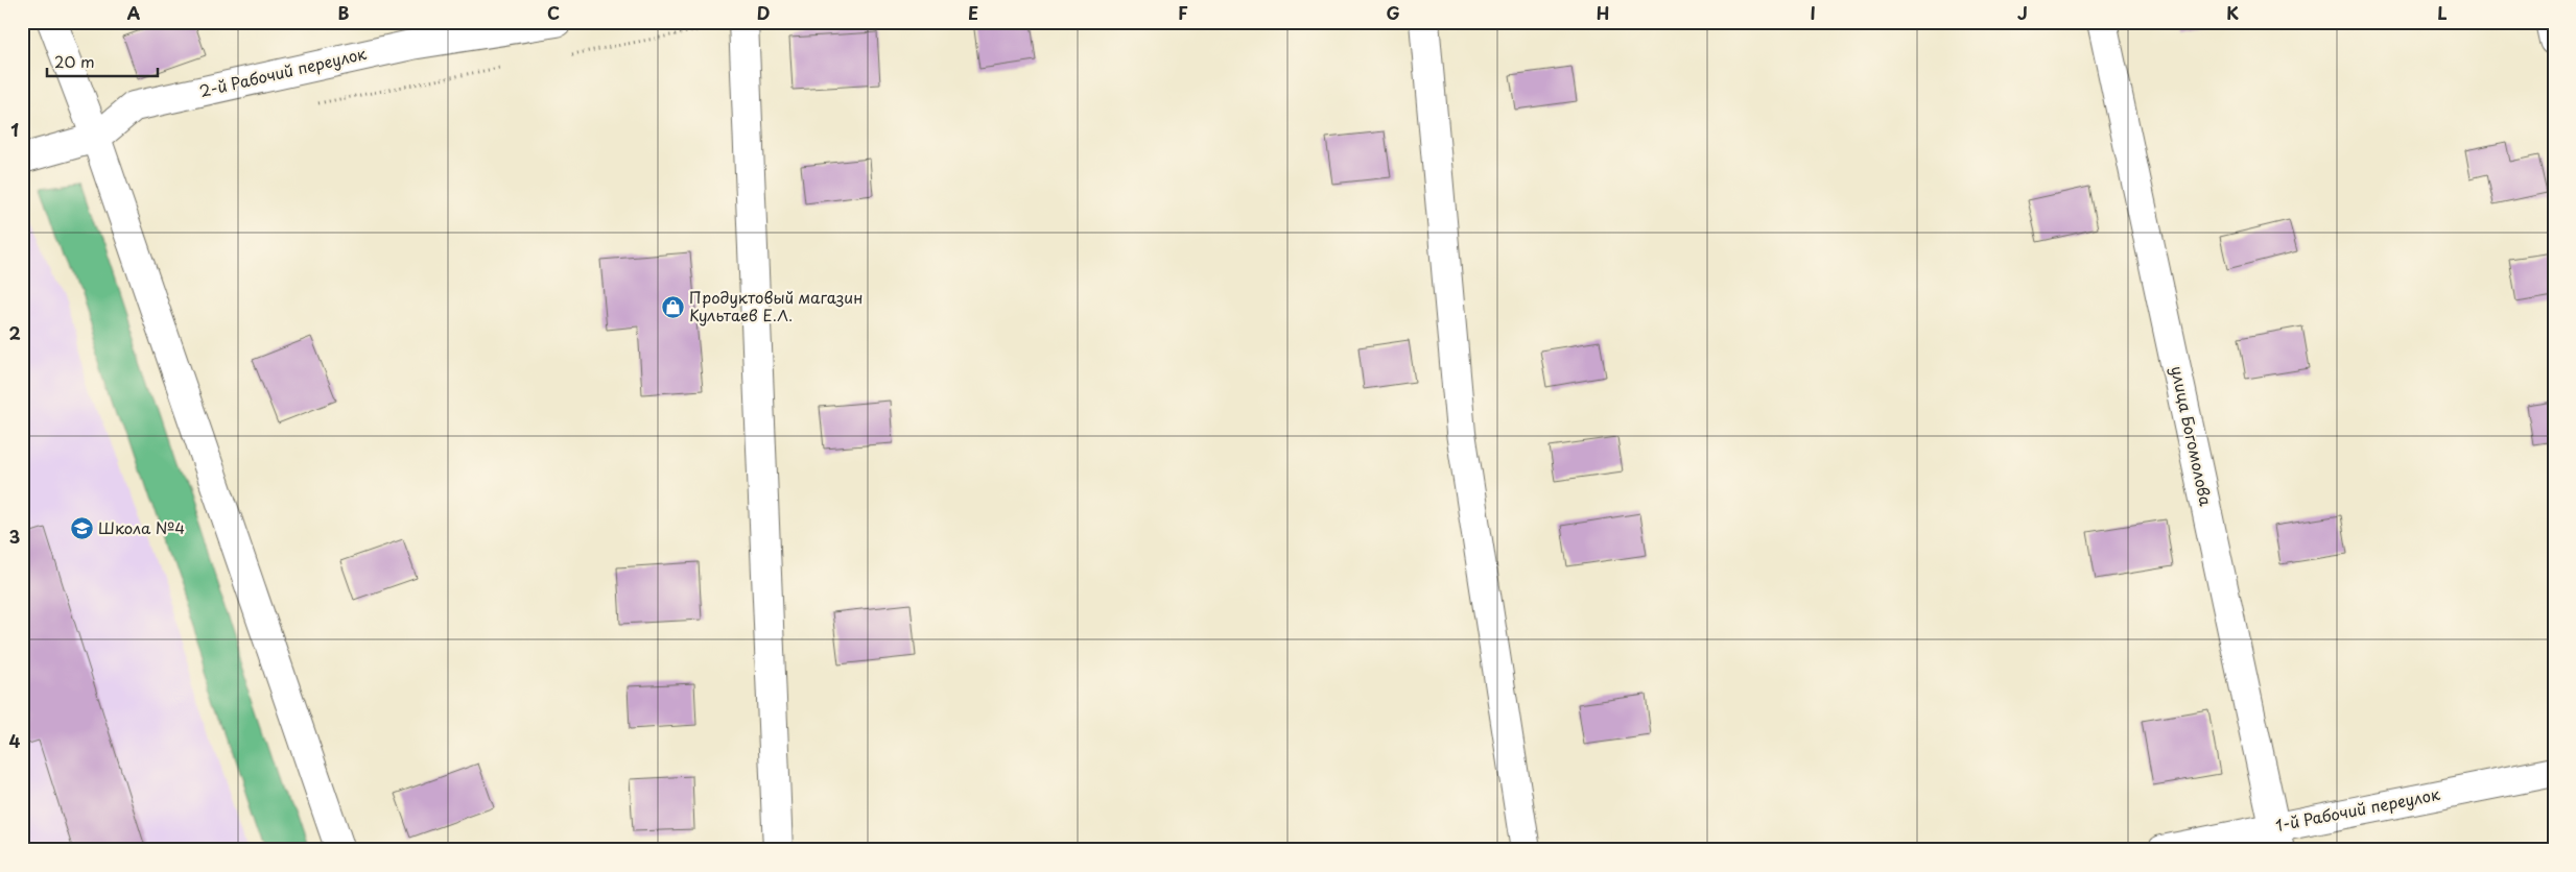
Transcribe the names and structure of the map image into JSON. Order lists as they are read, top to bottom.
{
  "streets": {
    "street": ["2-й Рабочий переулок", "улица Богомолова", "1-й Рабочий переулок"]
  },
  "crossings": [
    ["улица Богомолова", "1-й Рабочий переулок"]
  ],
  "places": {
    "shop": ["Продуктовый магазин Культаев Е.Л."],
    "school or university": ["Школа №4"]
  },
  "scale_bar": "20 m",
  "grid": {
    "columns": [
      "A",
      "B",
      "C",
      "D",
      "E",
      "F",
      "G",
      "H",
      "I",
      "J",
      "K",
      "L"
    ],
    "rows": [
      "1",
      "2",
      "3",
      "4"
    ]
  }
}
